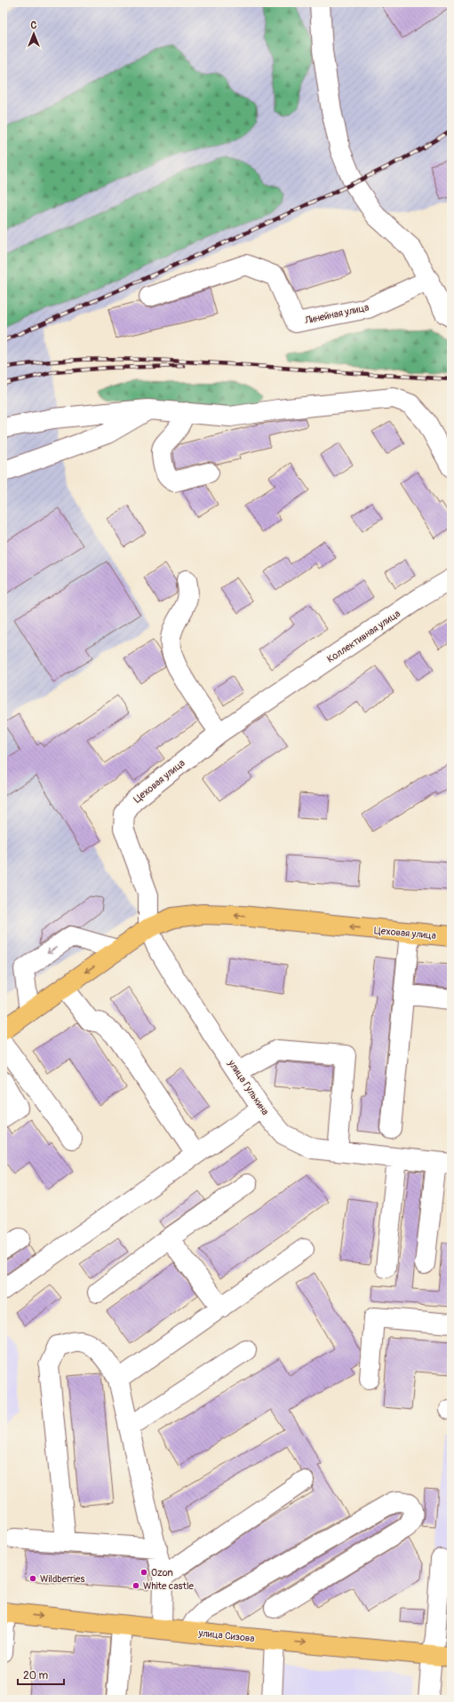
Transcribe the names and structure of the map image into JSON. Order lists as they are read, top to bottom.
{
  "streets": {
    "main road": ["Цеховая улица", "улица Сизова"],
    "street": ["Линейная улица", "Коллективная улица", "улица Гулькина"]
  },
  "crossings": [
    ["Коллективная улица", "Цеховая улица"],
    ["Цеховая улица", "улица Гулькина"]
  ],
  "one_way": ["Цеховая улица", "улица Сизова"],
  "places": ["Ozon", "Wildberries", "White castle"],
  "scale_bar": "20 m",
  "north": "top"
}
